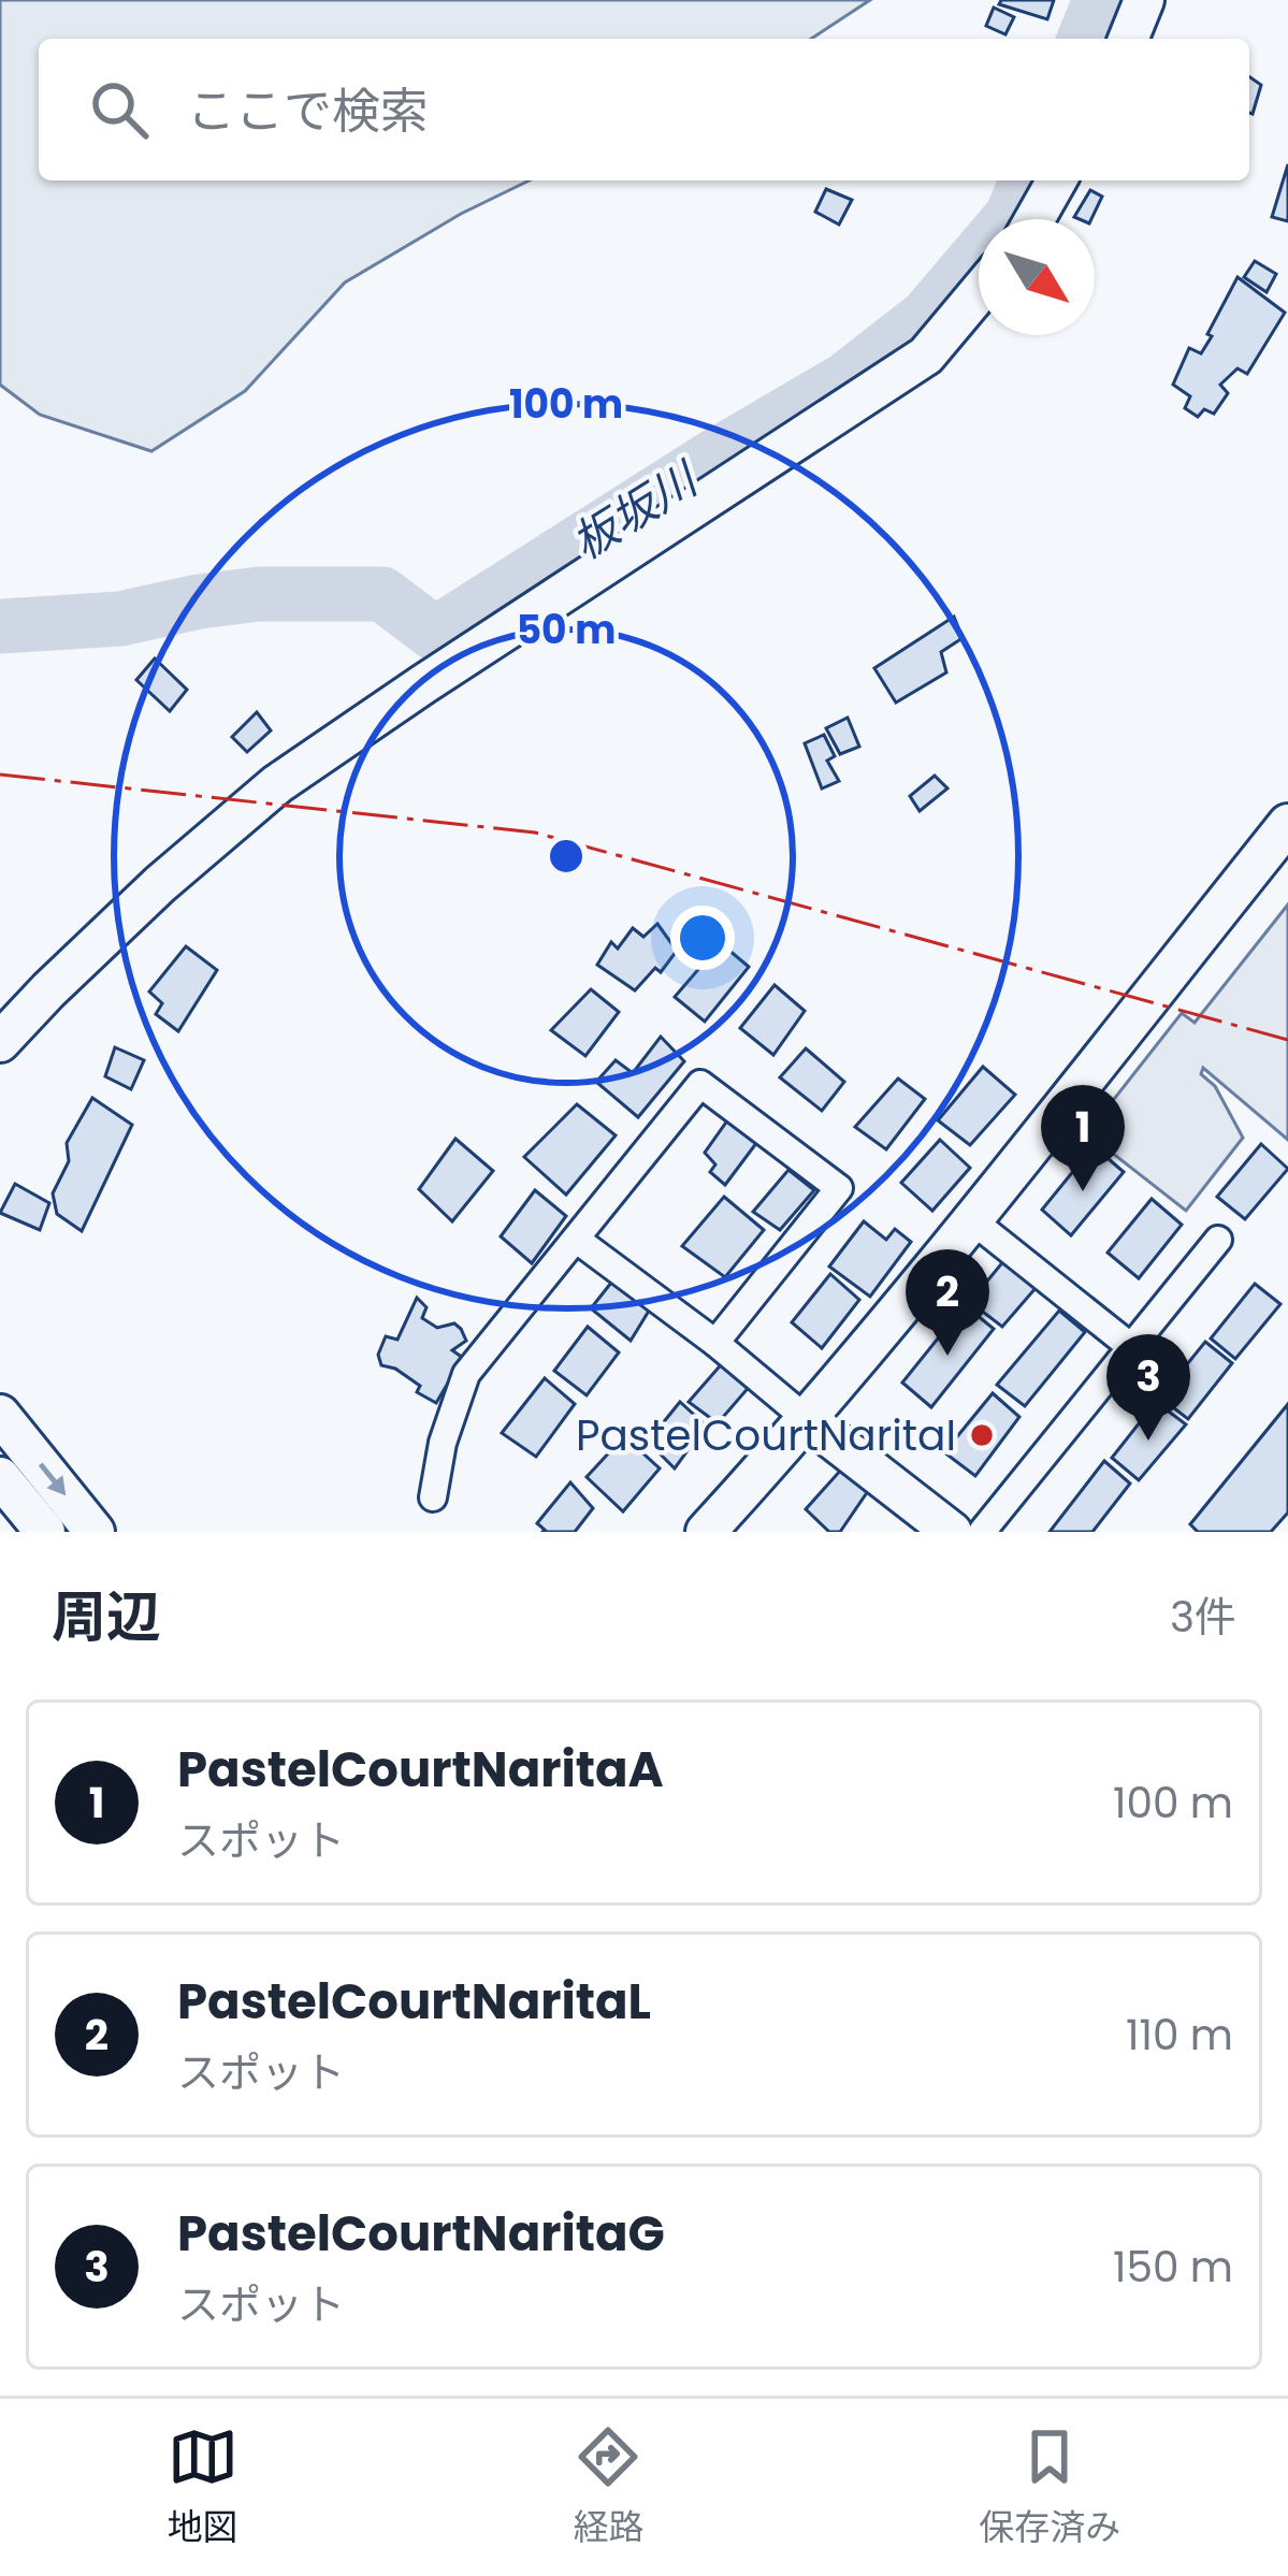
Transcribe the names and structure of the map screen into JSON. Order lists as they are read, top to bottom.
{
  "water": ["板坂川"],
  "places": ["PastelCourtNaritaI"],
  "north": "bottom right",
  "page": {
    "search": "ここで検索",
    "pins": ["1", "2", "3"],
    "heading": ["周辺", "3件"],
    "list": [
      {
        "mark": "1",
        "name": "PastelCourtNaritaA",
        "note": "スポット",
        "value": "100 m"
      },
      {
        "mark": "2",
        "name": "PastelCourtNaritaL",
        "note": "スポット",
        "value": "110 m"
      },
      {
        "mark": "3",
        "name": "PastelCourtNaritaG",
        "note": "スポット",
        "value": "150 m"
      }
    ],
    "nav": ["地図", "経路", "保存済み"]
  },
  "rings": ["100 m", "50 m"]
}
